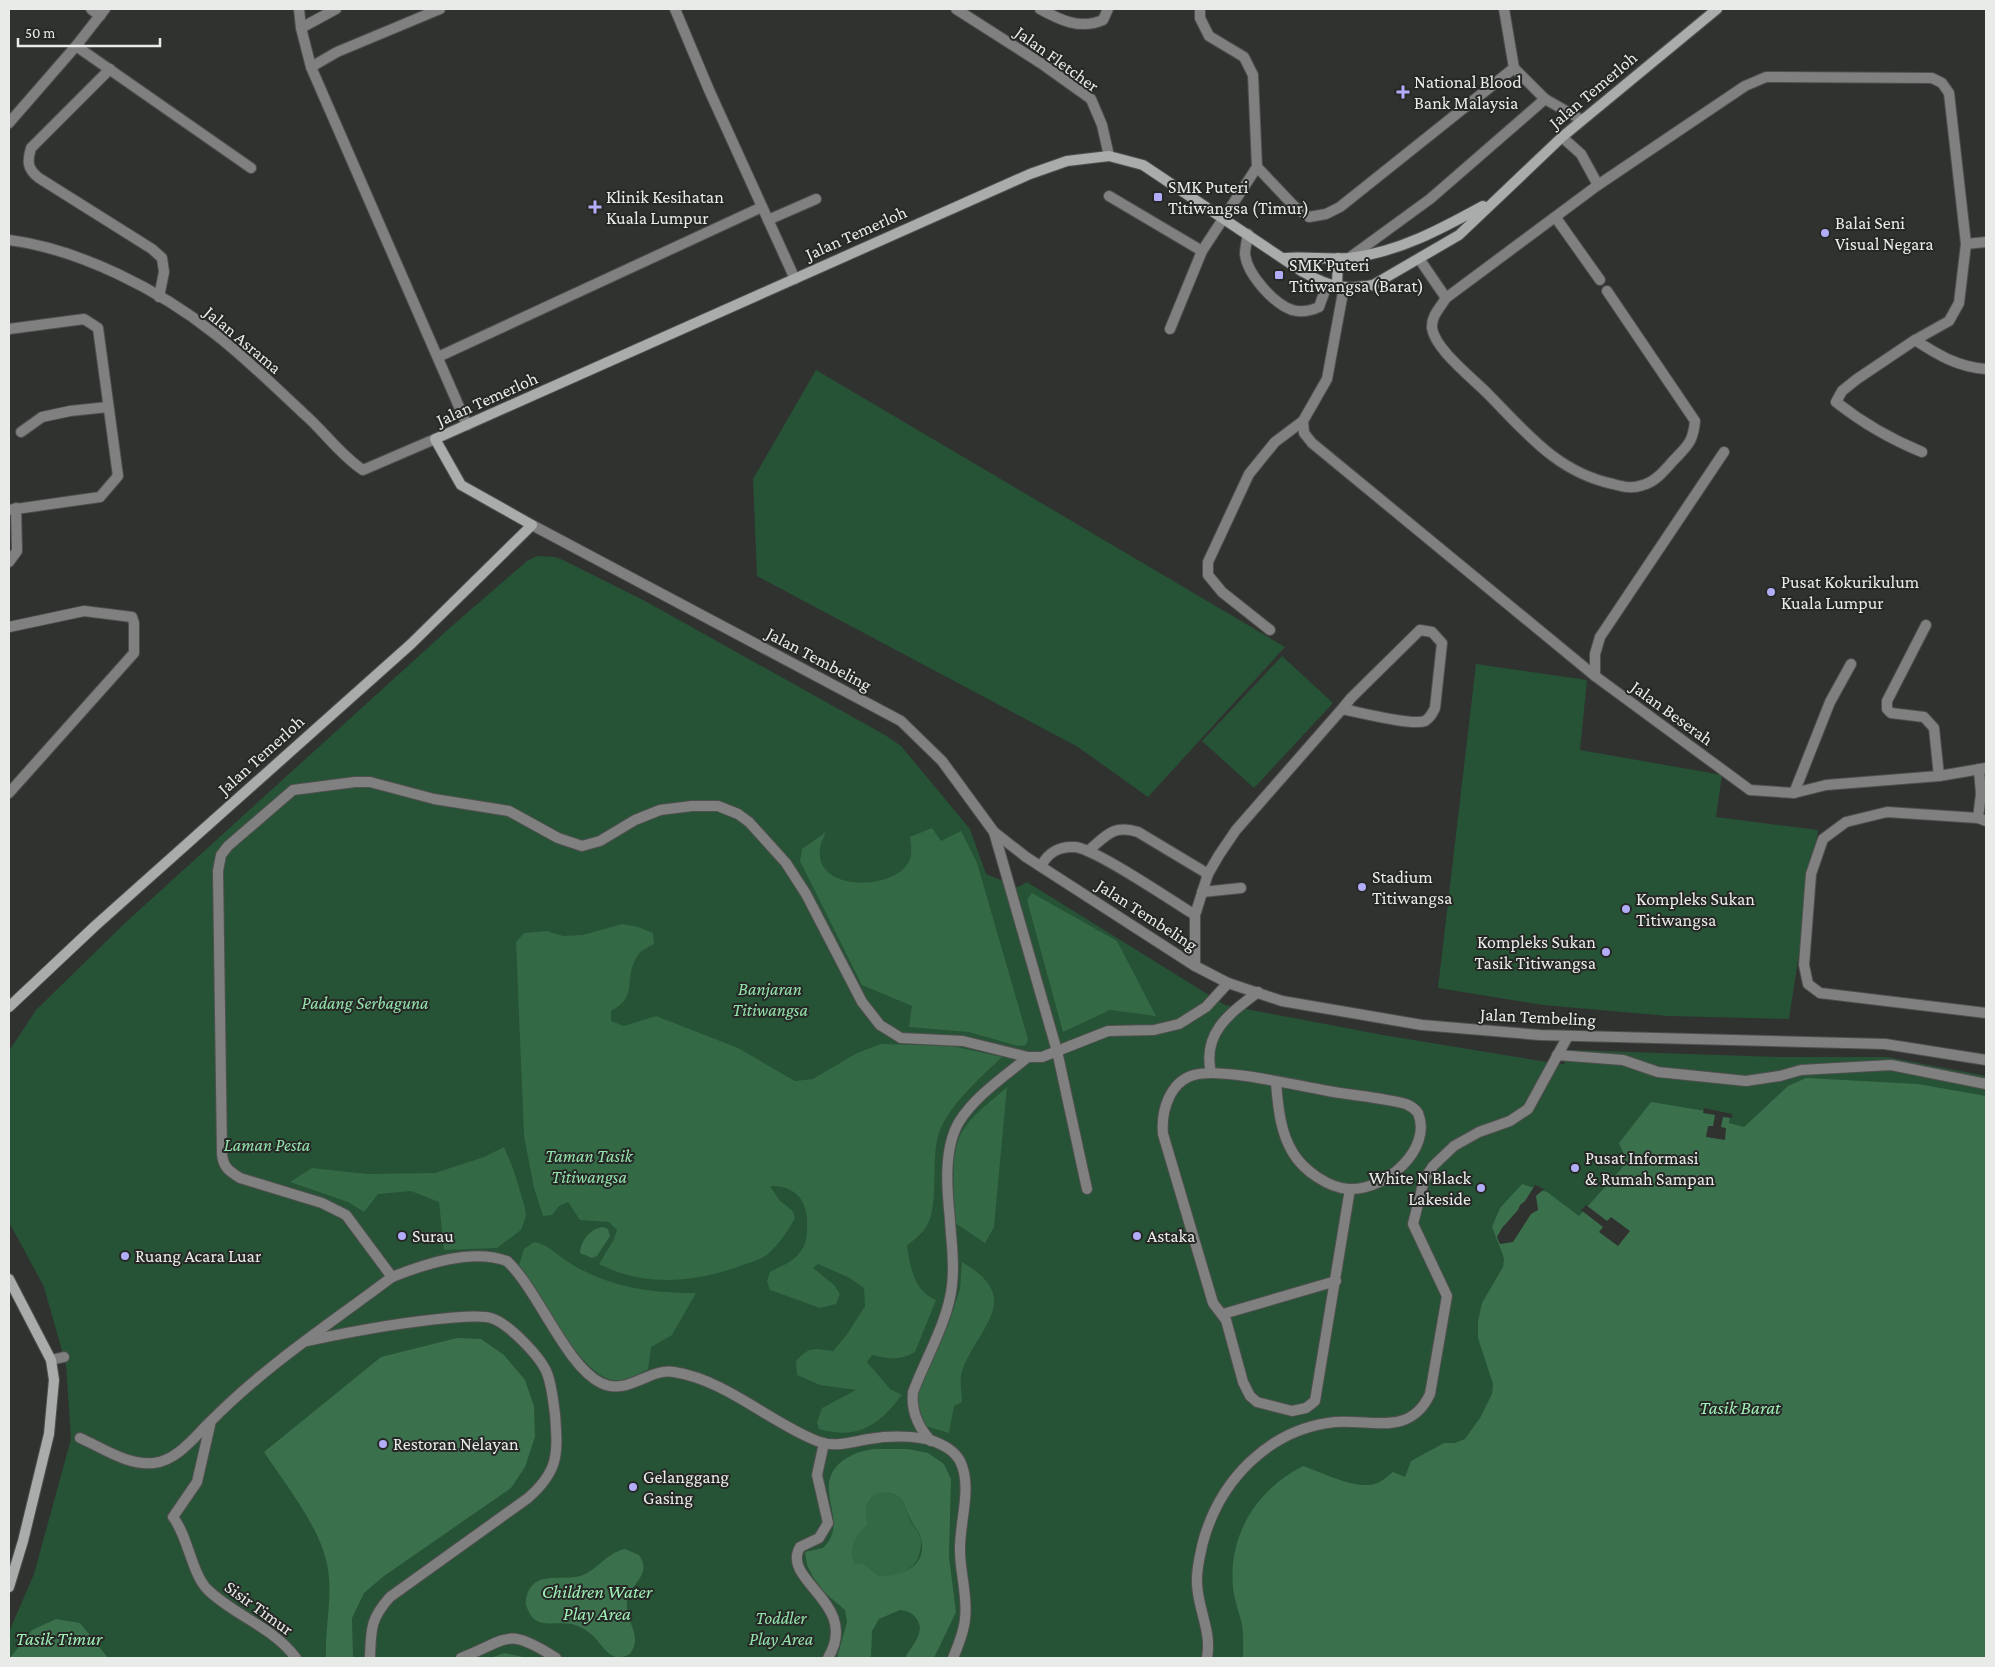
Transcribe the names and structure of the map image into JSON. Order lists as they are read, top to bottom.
{
  "streets": {
    "street": [
      "Jalan Fletcher",
      "Jalan Temerloh",
      "Jalan Asrama",
      "Jalan Tembeling",
      "Jalan Beserah",
      "Sisir Timur"
    ]
  },
  "crossings": [
    ["Jalan Fletcher", "Jalan Temerloh"],
    ["Jalan Temerloh", "Jalan Asrama"],
    ["Jalan Temerloh", "Jalan Tembeling"],
    ["Jalan Asrama", "Jalan Tembeling"]
  ],
  "water": ["Tasik Barat", "Children Water Play Area", "Tasik Timur"],
  "parks": [
    "Banjaran Titiwangsa",
    "Padang Serbaguna",
    "Laman Pesta",
    "Taman Tasik Titiwangsa",
    "Toddler Play Area"
  ],
  "places": {
    "health": ["National Blood Bank Malaysia", "Klinik Kesihatan Kuala Lumpur"],
    "transit": ["SMK Puteri Titiwangsa (Timur)", "SMK Puteri Titiwangsa (Barat)"],
    "other": [
      "Balai Seni Visual Negara",
      "Pusat Kokurikulum Kuala Lumpur",
      "Stadium Titiwangsa",
      "Kompleks Sukan Titiwangsa",
      "Kompleks Sukan Tasik Titiwangsa",
      "Pusat Informasi & Rumah Sampan",
      "White N Black Lakeside",
      "Surau",
      "Astaka",
      "Ruang Acara Luar",
      "Restoran Nelayan",
      "Gelanggang Gasing"
    ]
  },
  "scale_bar": "50 m"
}
